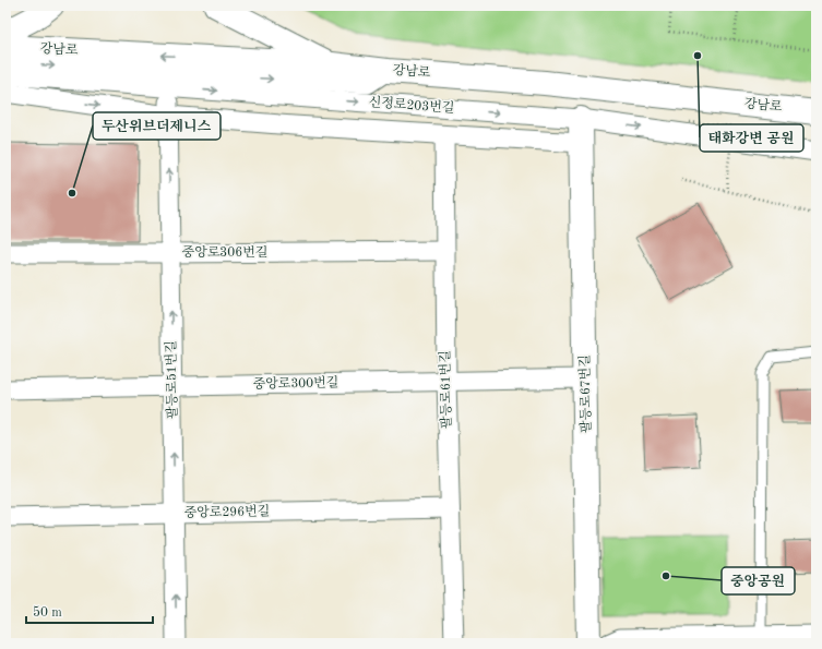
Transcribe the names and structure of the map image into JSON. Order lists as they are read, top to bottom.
{
  "streets": {
    "main road": ["강남로", "팔등로67번길"],
    "street": [
      "신정로203번길",
      "중앙로306번길",
      "팔등로51번길",
      "중앙로300번길",
      "팔등로61번길",
      "중앙로296번길"
    ]
  },
  "crossings": [
    ["신정로203번길", "팔등로51번길"],
    ["신정로203번길", "팔등로67번길"],
    ["중앙로306번길", "팔등로51번길"],
    ["중앙로306번길", "팔등로61번길"],
    ["팔등로51번길", "중앙로300번길"],
    ["팔등로51번길", "중앙로296번길"],
    ["중앙로300번길", "팔등로61번길"],
    ["중앙로300번길", "팔등로67번길"],
    ["팔등로61번길", "중앙로296번길"]
  ],
  "one_way": ["팔등로51번길"],
  "places": ["태화강변 공원", "두산위브더제니스", "중앙공원"],
  "scale_bar": "50 m"
}
